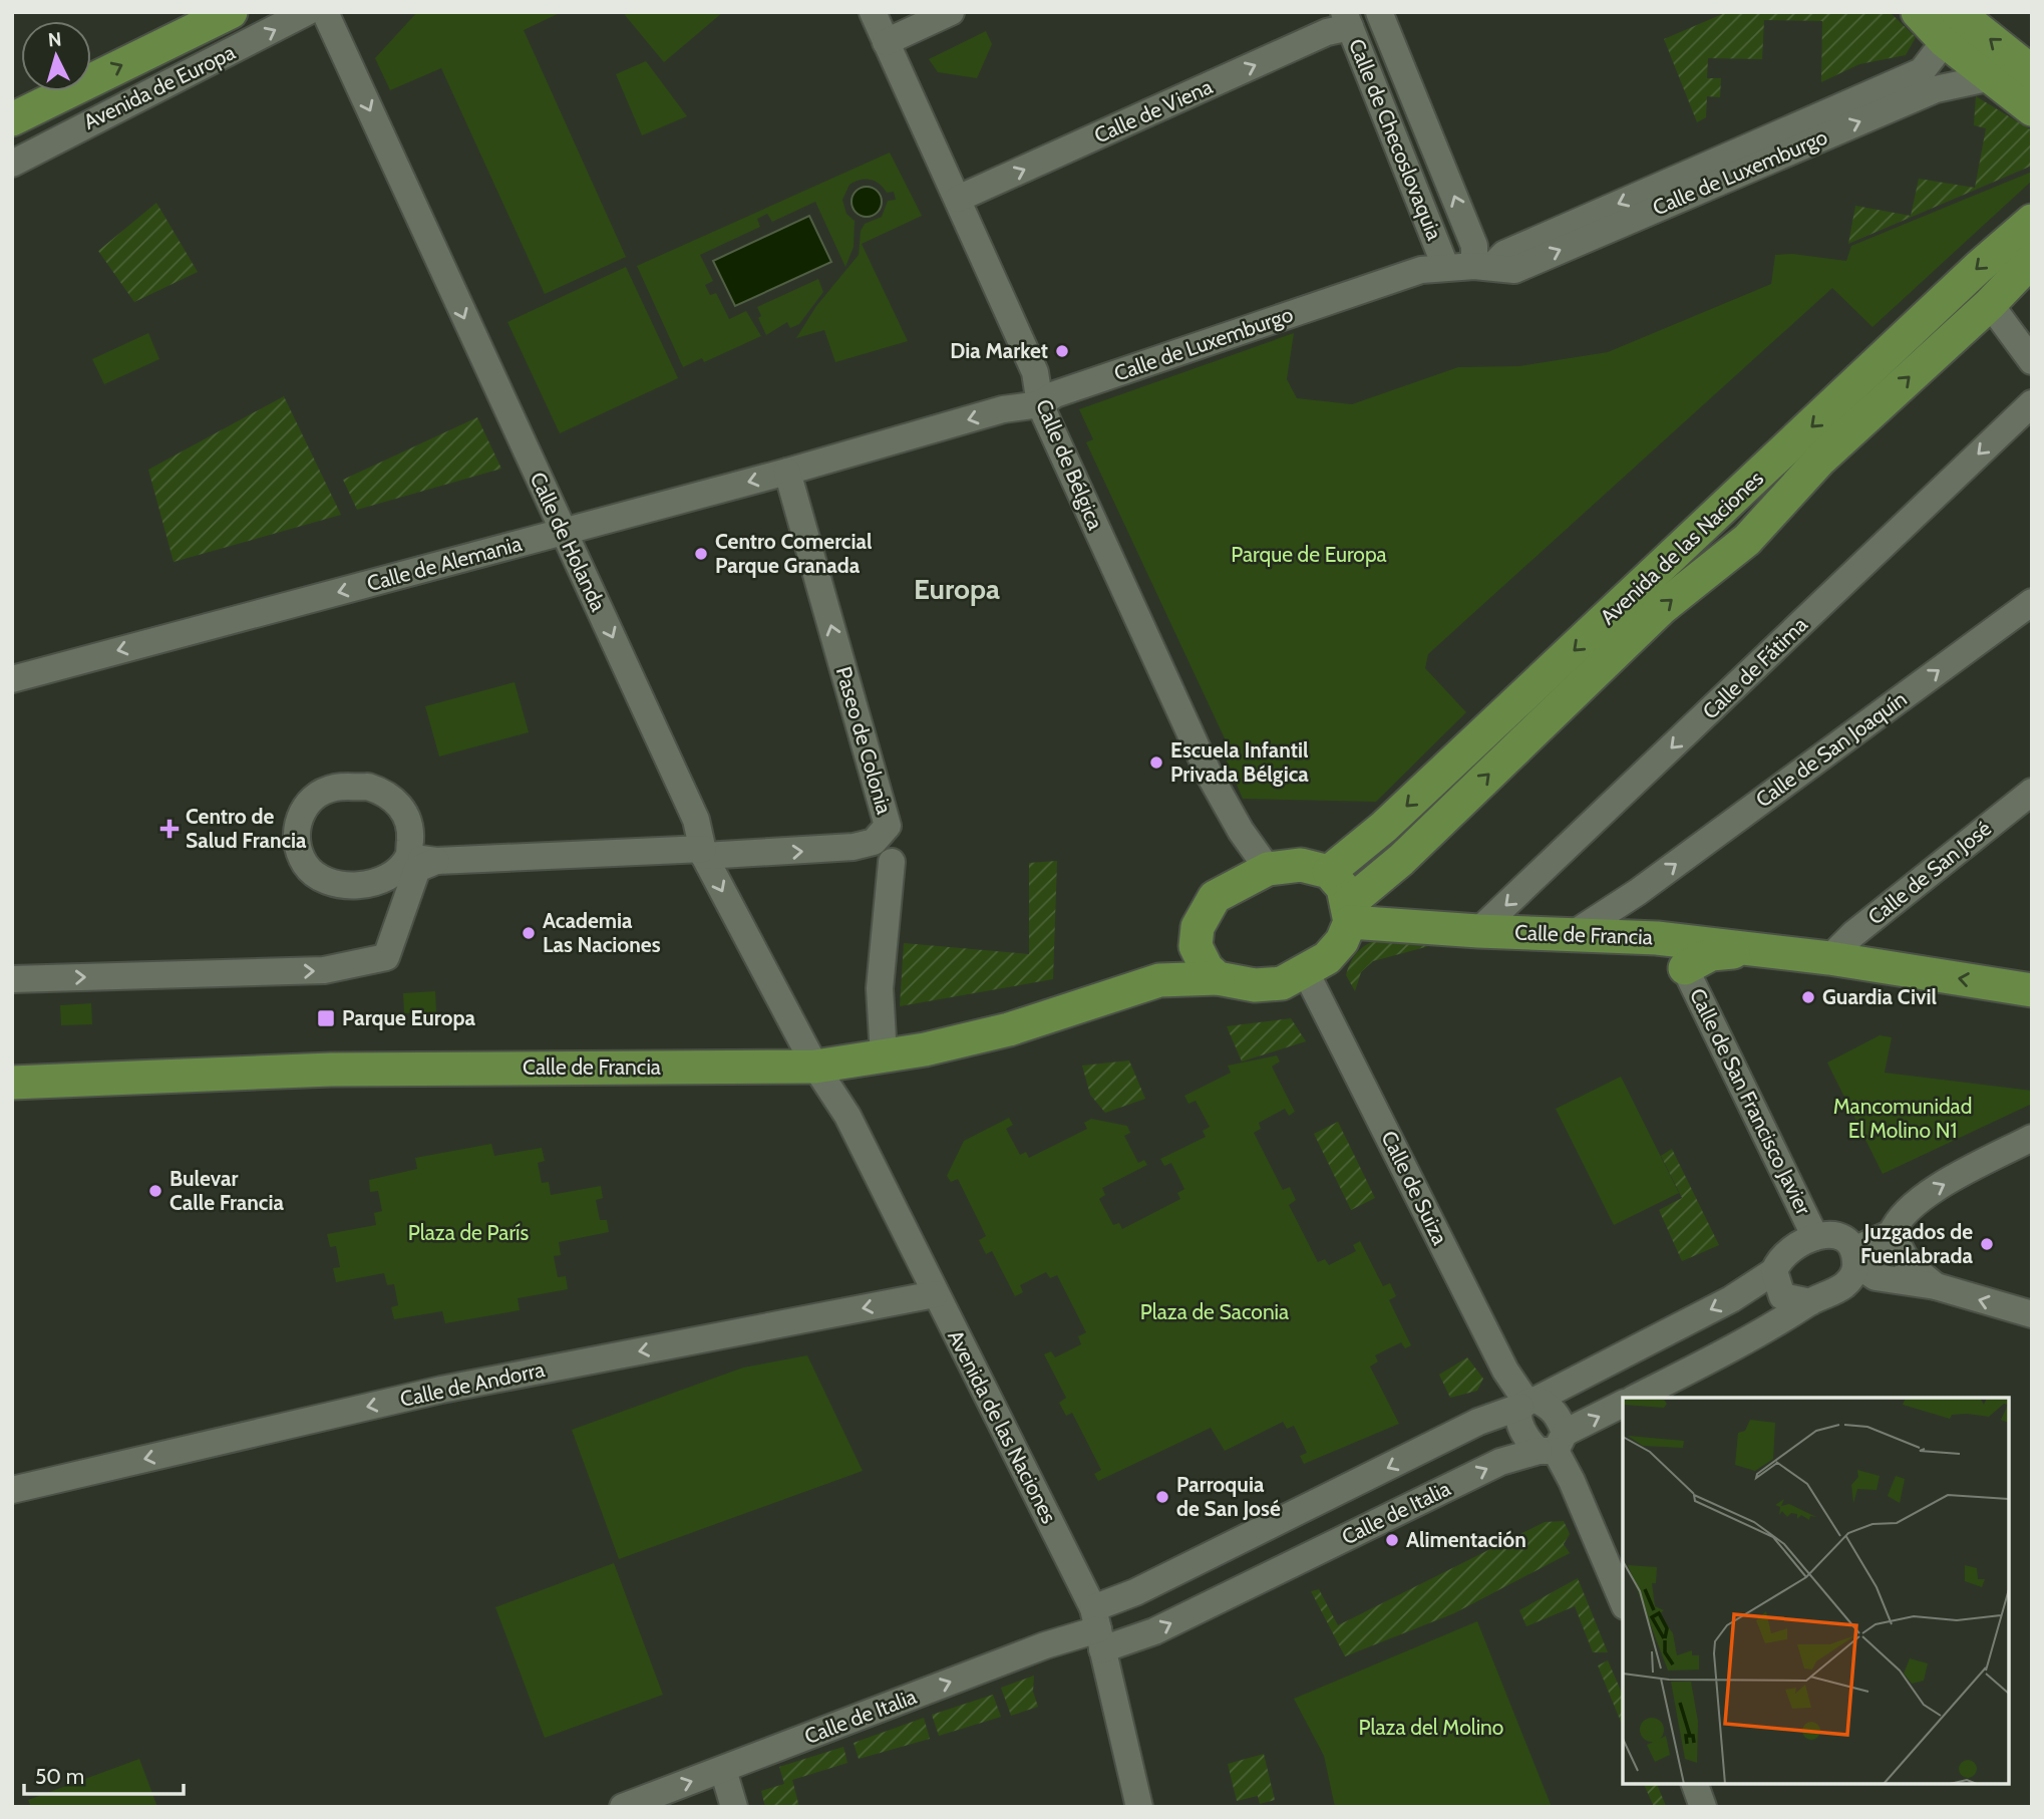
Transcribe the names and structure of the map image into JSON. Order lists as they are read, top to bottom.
{
  "streets": {
    "main road": ["Avenida de Europa", "Avenida de las Naciones", "Calle de Francia"],
    "street": [
      "Calle de Viena",
      "Calle de Checoslovaquia",
      "Calle de Luxemburgo",
      "Calle de Bélgica",
      "Calle de Holanda",
      "Calle de Alemania",
      "Calle de Fátima",
      "Paseo de Colonia",
      "Calle de San Joaquín",
      "Calle de San José",
      "Calle de San Francisco Javier",
      "Calle de Suiza",
      "Calle de Andorra",
      "Calle de Italia"
    ]
  },
  "crossings": [
    ["Calle de Viena", "Calle de Checoslovaquia"],
    ["Calle de Viena", "Calle de Bélgica"],
    ["Calle de Checoslovaquia", "Calle de Luxemburgo"],
    ["Calle de Luxemburgo", "Calle de Bélgica"],
    ["Calle de Luxemburgo", "Calle de Alemania"],
    ["Calle de Bélgica", "Avenida de las Naciones"],
    ["Calle de Bélgica", "Calle de Alemania"],
    ["Calle de Bélgica", "Calle de Francia"],
    ["Calle de Bélgica", "Calle de Suiza"],
    ["Calle de Holanda", "Avenida de las Naciones"],
    ["Calle de Holanda", "Calle de Alemania"],
    ["Calle de Holanda", "Paseo de Colonia"],
    ["Calle de Holanda", "Calle de Francia"],
    ["Avenida de las Naciones", "Calle de Francia"],
    ["Avenida de las Naciones", "Calle de Suiza"],
    ["Avenida de las Naciones", "Calle de Andorra"],
    ["Avenida de las Naciones", "Calle de Italia"],
    ["Calle de Alemania", "Paseo de Colonia"],
    ["Calle de Fátima", "Calle de Francia"],
    ["Calle de San Joaquín", "Calle de Francia"],
    ["Calle de San José", "Calle de Francia"],
    ["Calle de Francia", "Calle de San Francisco Javier"],
    ["Calle de Francia", "Calle de Suiza"],
    ["Calle de San Francisco Javier", "Calle de Italia"],
    ["Calle de Suiza", "Calle de Italia"]
  ],
  "one_way": [
    "Avenida de Europa",
    "Calle de Viena",
    "Calle de Holanda",
    "Calle de Alemania",
    "Calle de Fátima",
    "Calle de San Joaquín",
    "Calle de Andorra"
  ],
  "districts": ["Europa"],
  "parks": [
    "Parque de Europa",
    "Mancomunidad El Molino N1",
    "Plaza de París",
    "Plaza de Saconia",
    "Plaza del Molino"
  ],
  "places": {
    "other": [
      "Dia Market",
      "Centro Comercial Parque Granada",
      "Escuela Infantil Privada Bélgica",
      "Academia Las Naciones",
      "Guardia Civil",
      "Bulevar Calle Francia",
      "Juzgados de Fuenlabrada",
      "Parroquia de San José",
      "Alimentación"
    ],
    "health": ["Centro de Salud Francia"],
    "transit": ["Parque Europa"]
  },
  "scale_bar": "50 m",
  "north": "top"
}
